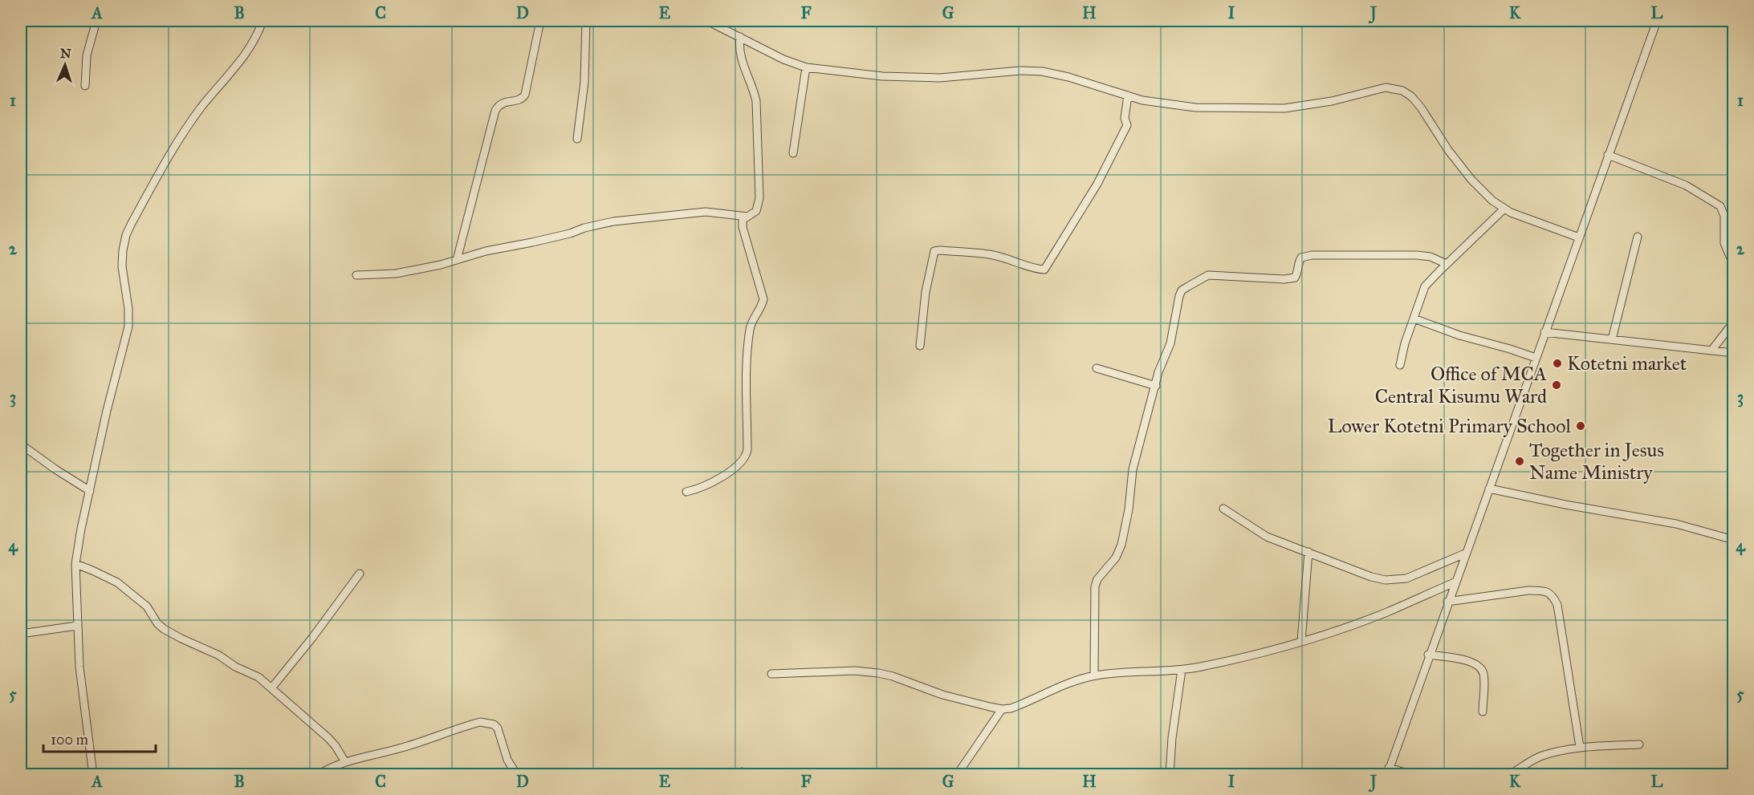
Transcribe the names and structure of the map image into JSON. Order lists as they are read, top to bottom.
{
  "places": [
    "Kotetni market",
    "Office of MCA Central Kisumu Ward",
    "Lower Kotetni Primary School",
    "Together in Jesus Name Ministry"
  ],
  "scale_bar": "100 m",
  "north": "top",
  "grid": {
    "columns": [
      "A",
      "B",
      "C",
      "D",
      "E",
      "F",
      "G",
      "H",
      "I",
      "J",
      "K",
      "L"
    ],
    "rows": [
      "1",
      "2",
      "3",
      "4",
      "5"
    ]
  }
}
